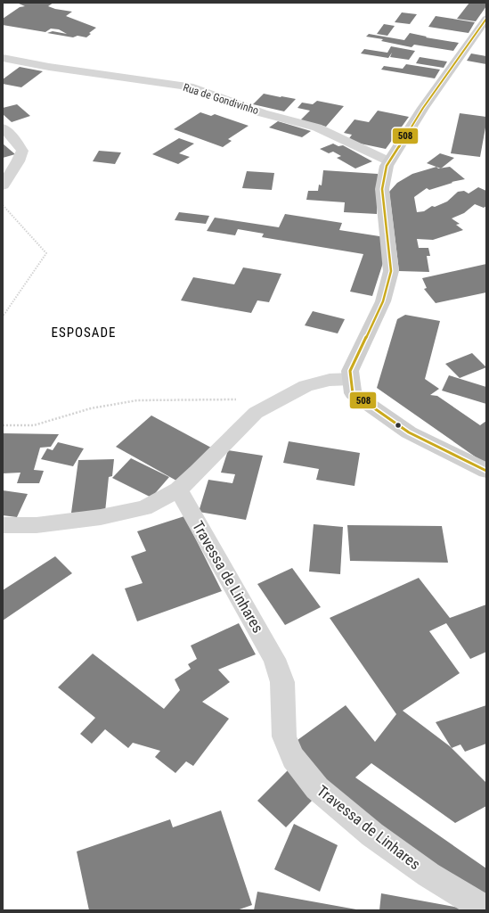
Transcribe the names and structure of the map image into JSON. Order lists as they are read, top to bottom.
{
  "streets": {
    "street": ["Rua de Gondivinho", "Travessa de Linhares"]
  },
  "districts": ["ESPOSADE"],
  "lines": ["transit line 508"]
}
